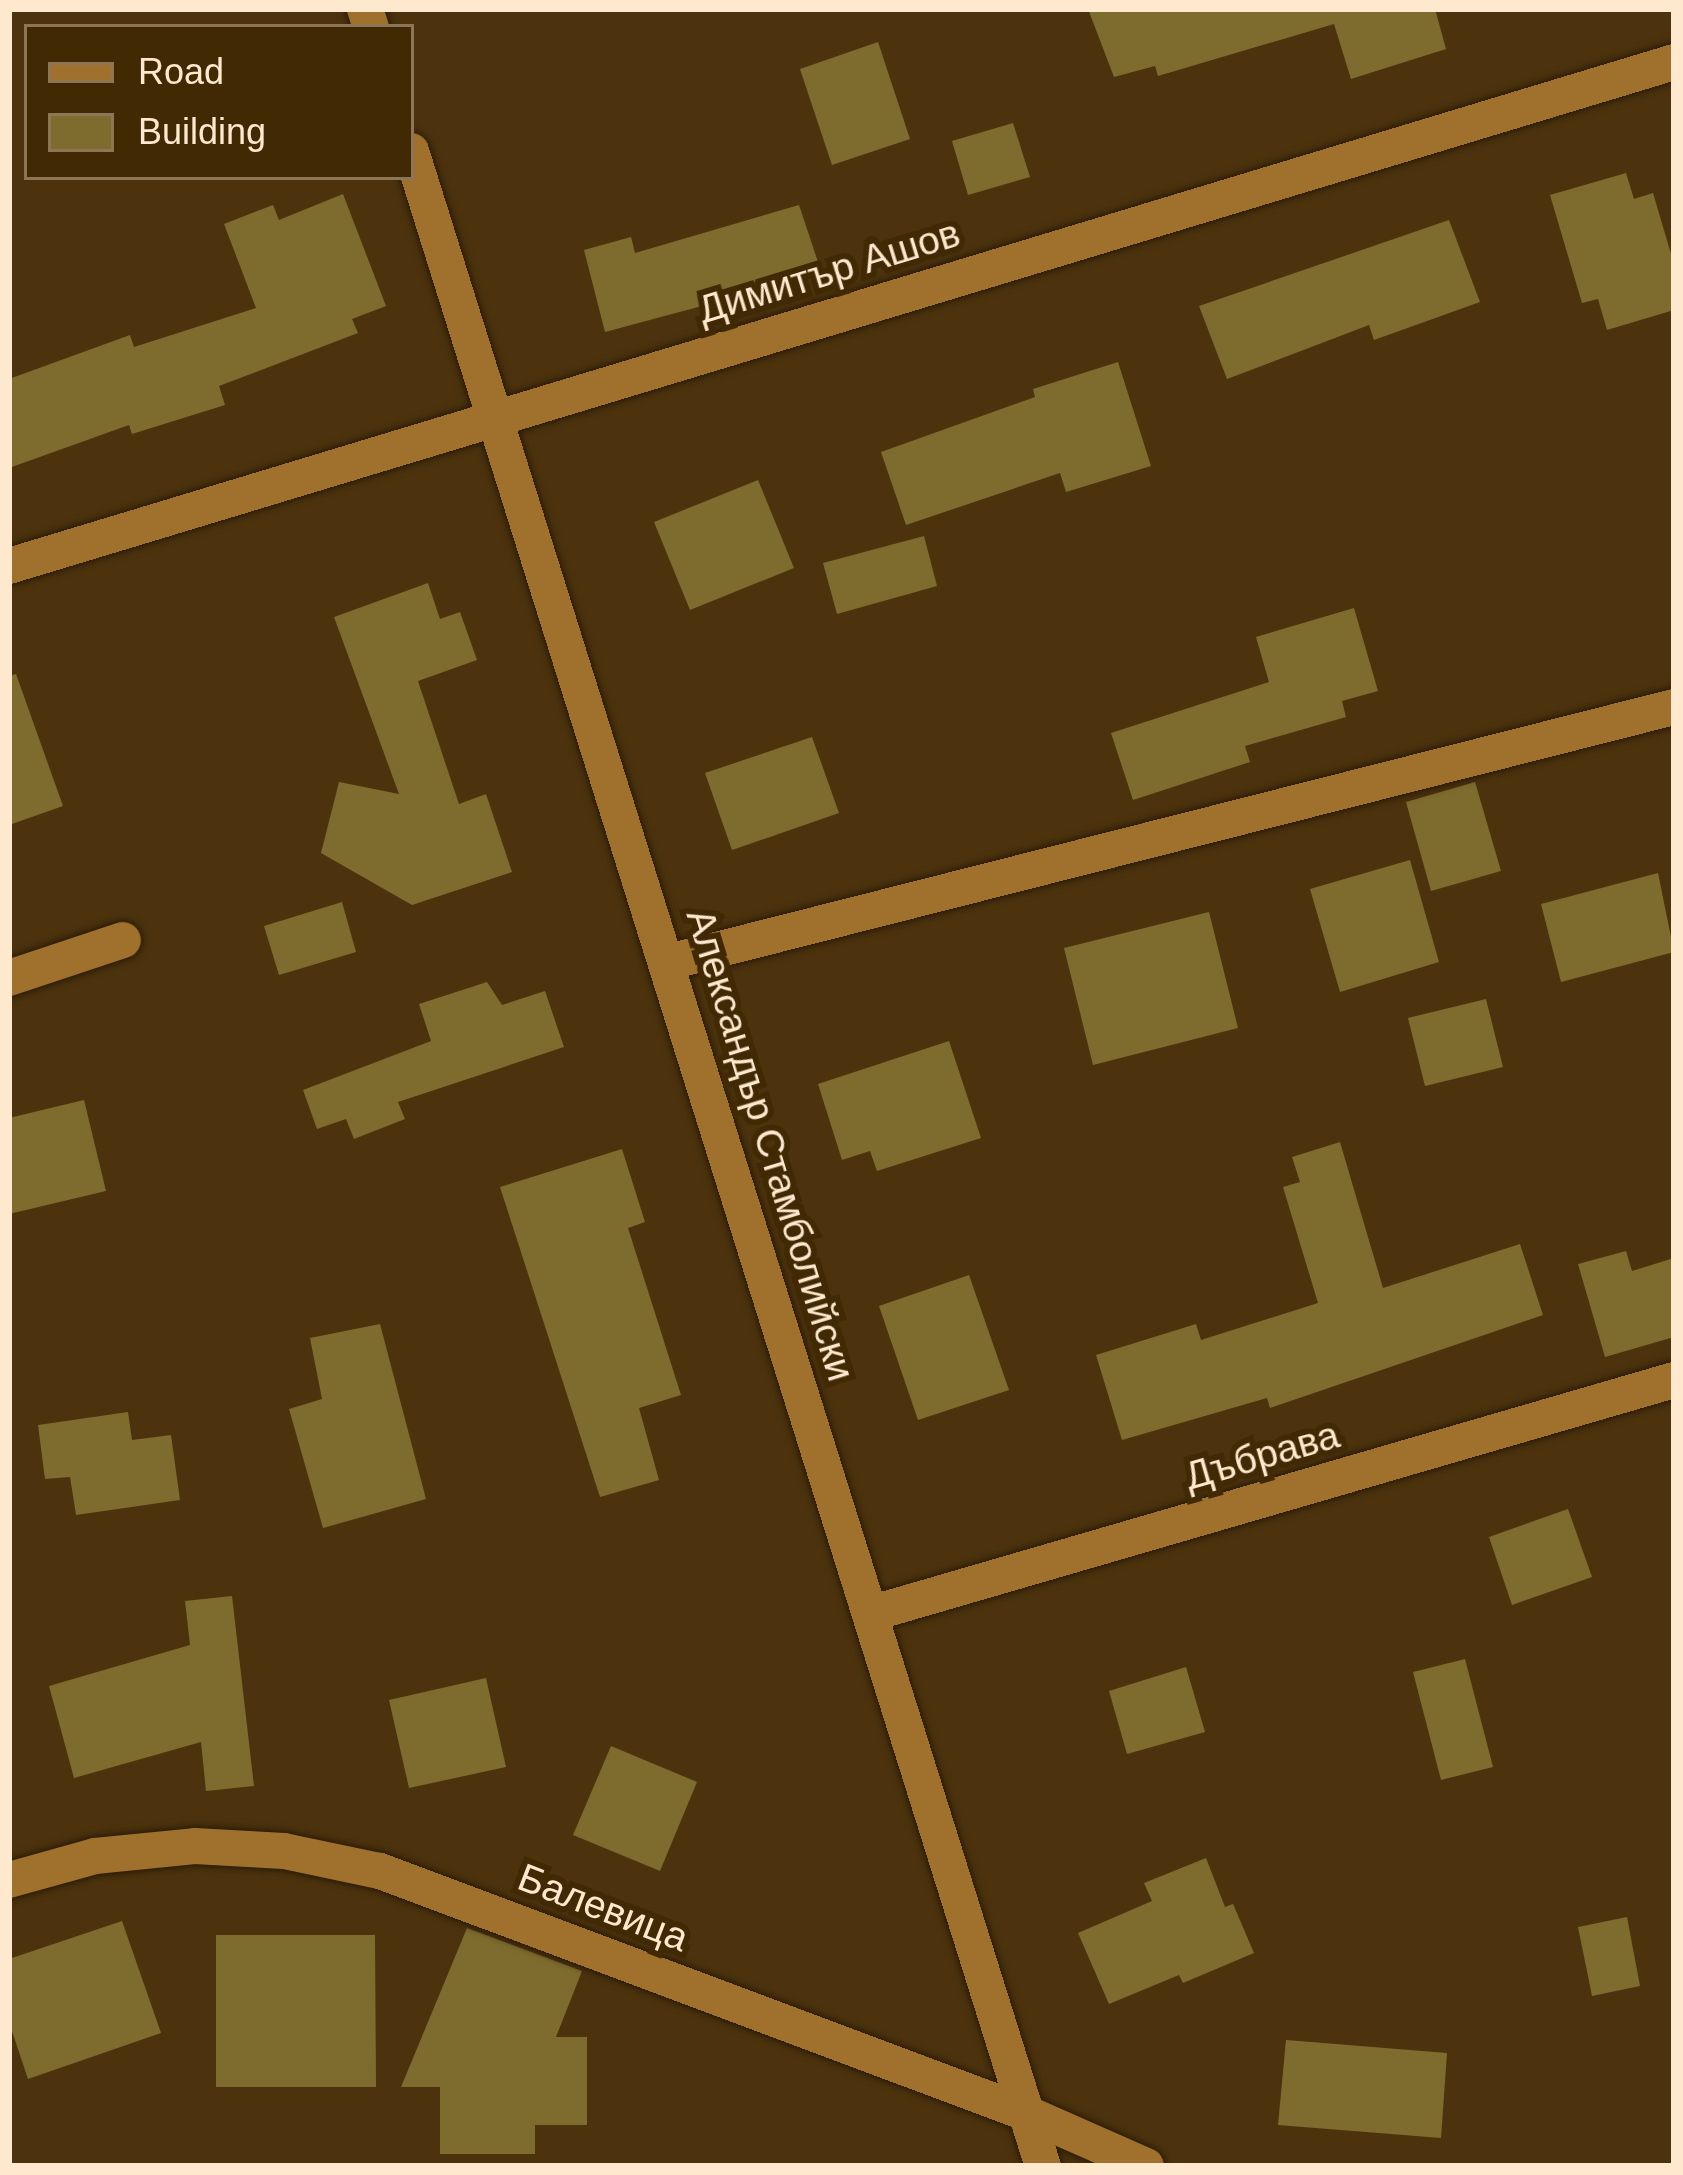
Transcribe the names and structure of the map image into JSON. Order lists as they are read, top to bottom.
{
  "streets": {
    "street": [
      "Димитър Ашов",
      "Александър Стамболийски",
      "Дъбрава",
      "Балевица"
    ]
  },
  "crossings": [
    ["Димитър Ашов", "Александър Стамболийски"],
    ["Александър Стамболийски", "Дъбрава"],
    ["Александър Стамболийски", "Балевица"]
  ],
  "legend": ["Road", "Building"]
}
